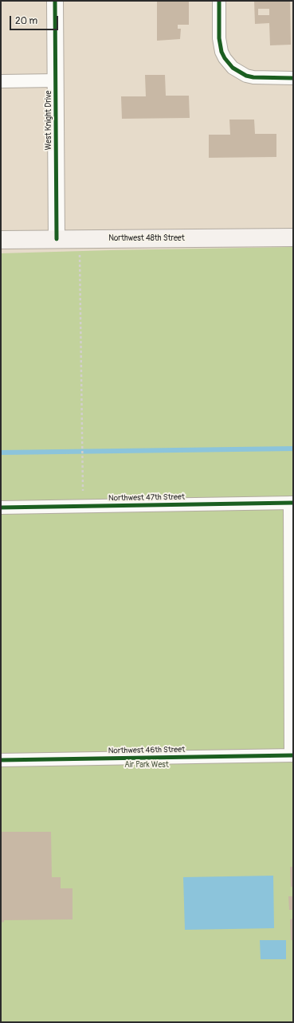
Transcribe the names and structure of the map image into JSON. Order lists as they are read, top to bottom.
{
  "streets": {
    "main road": ["Northwest 48th Street"],
    "street": ["West Knight Drive", "Northwest 47th Street", "Northwest 46th Street"]
  },
  "crossings": [
    ["West Knight Drive", "Northwest 48th Street"]
  ],
  "parks": ["Air Park West"],
  "scale_bar": "20 m"
}
